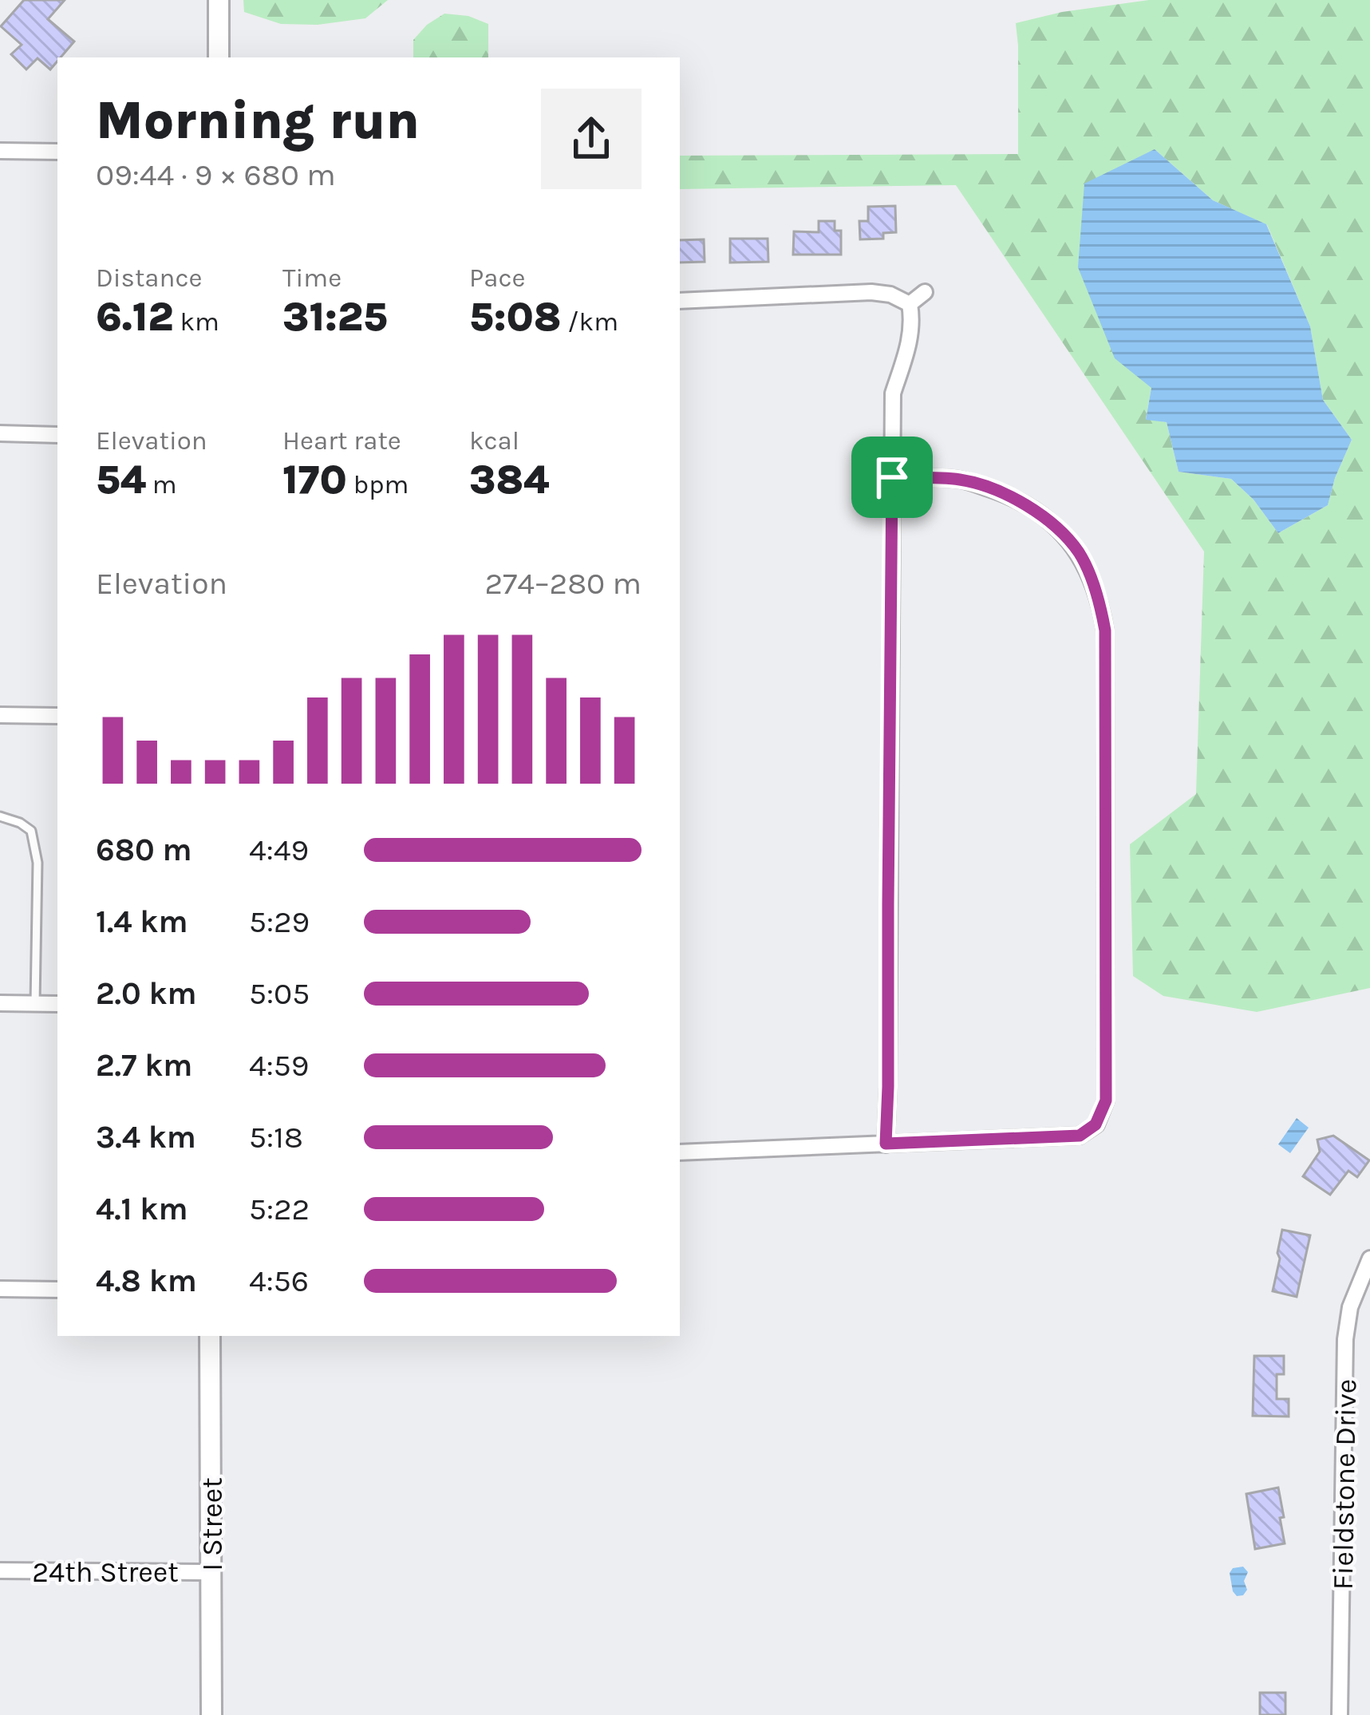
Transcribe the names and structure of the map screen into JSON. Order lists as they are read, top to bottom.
{
  "streets": {
    "street": ["Fieldstone Drive", "I Street", "24th Street"]
  },
  "crossings": [
    ["I Street", "24th Street"]
  ],
  "page": {
    "heading": ["Morning run", "09:44 · 9 × 680 m"],
    "stats": [
      ["Distance", "6.12 km"],
      ["Time", "31:25"],
      ["Pace", "5:08 /km"],
      ["Elevation", "54 m"],
      ["Heart rate", "170 bpm"],
      ["kcal", "384"]
    ],
    "chart": ["Elevation", "274–280 m"],
    "list": [
      {
        "name": "680 m",
        "note": "4:49"
      },
      {
        "name": "1.4 km",
        "note": "5:29"
      },
      {
        "name": "2.0 km",
        "note": "5:05"
      },
      {
        "name": "2.7 km",
        "note": "4:59"
      },
      {
        "name": "3.4 km",
        "note": "5:18"
      },
      {
        "name": "4.1 km",
        "note": "5:22"
      },
      {
        "name": "4.8 km",
        "note": "4:56"
      }
    ]
  }
}
